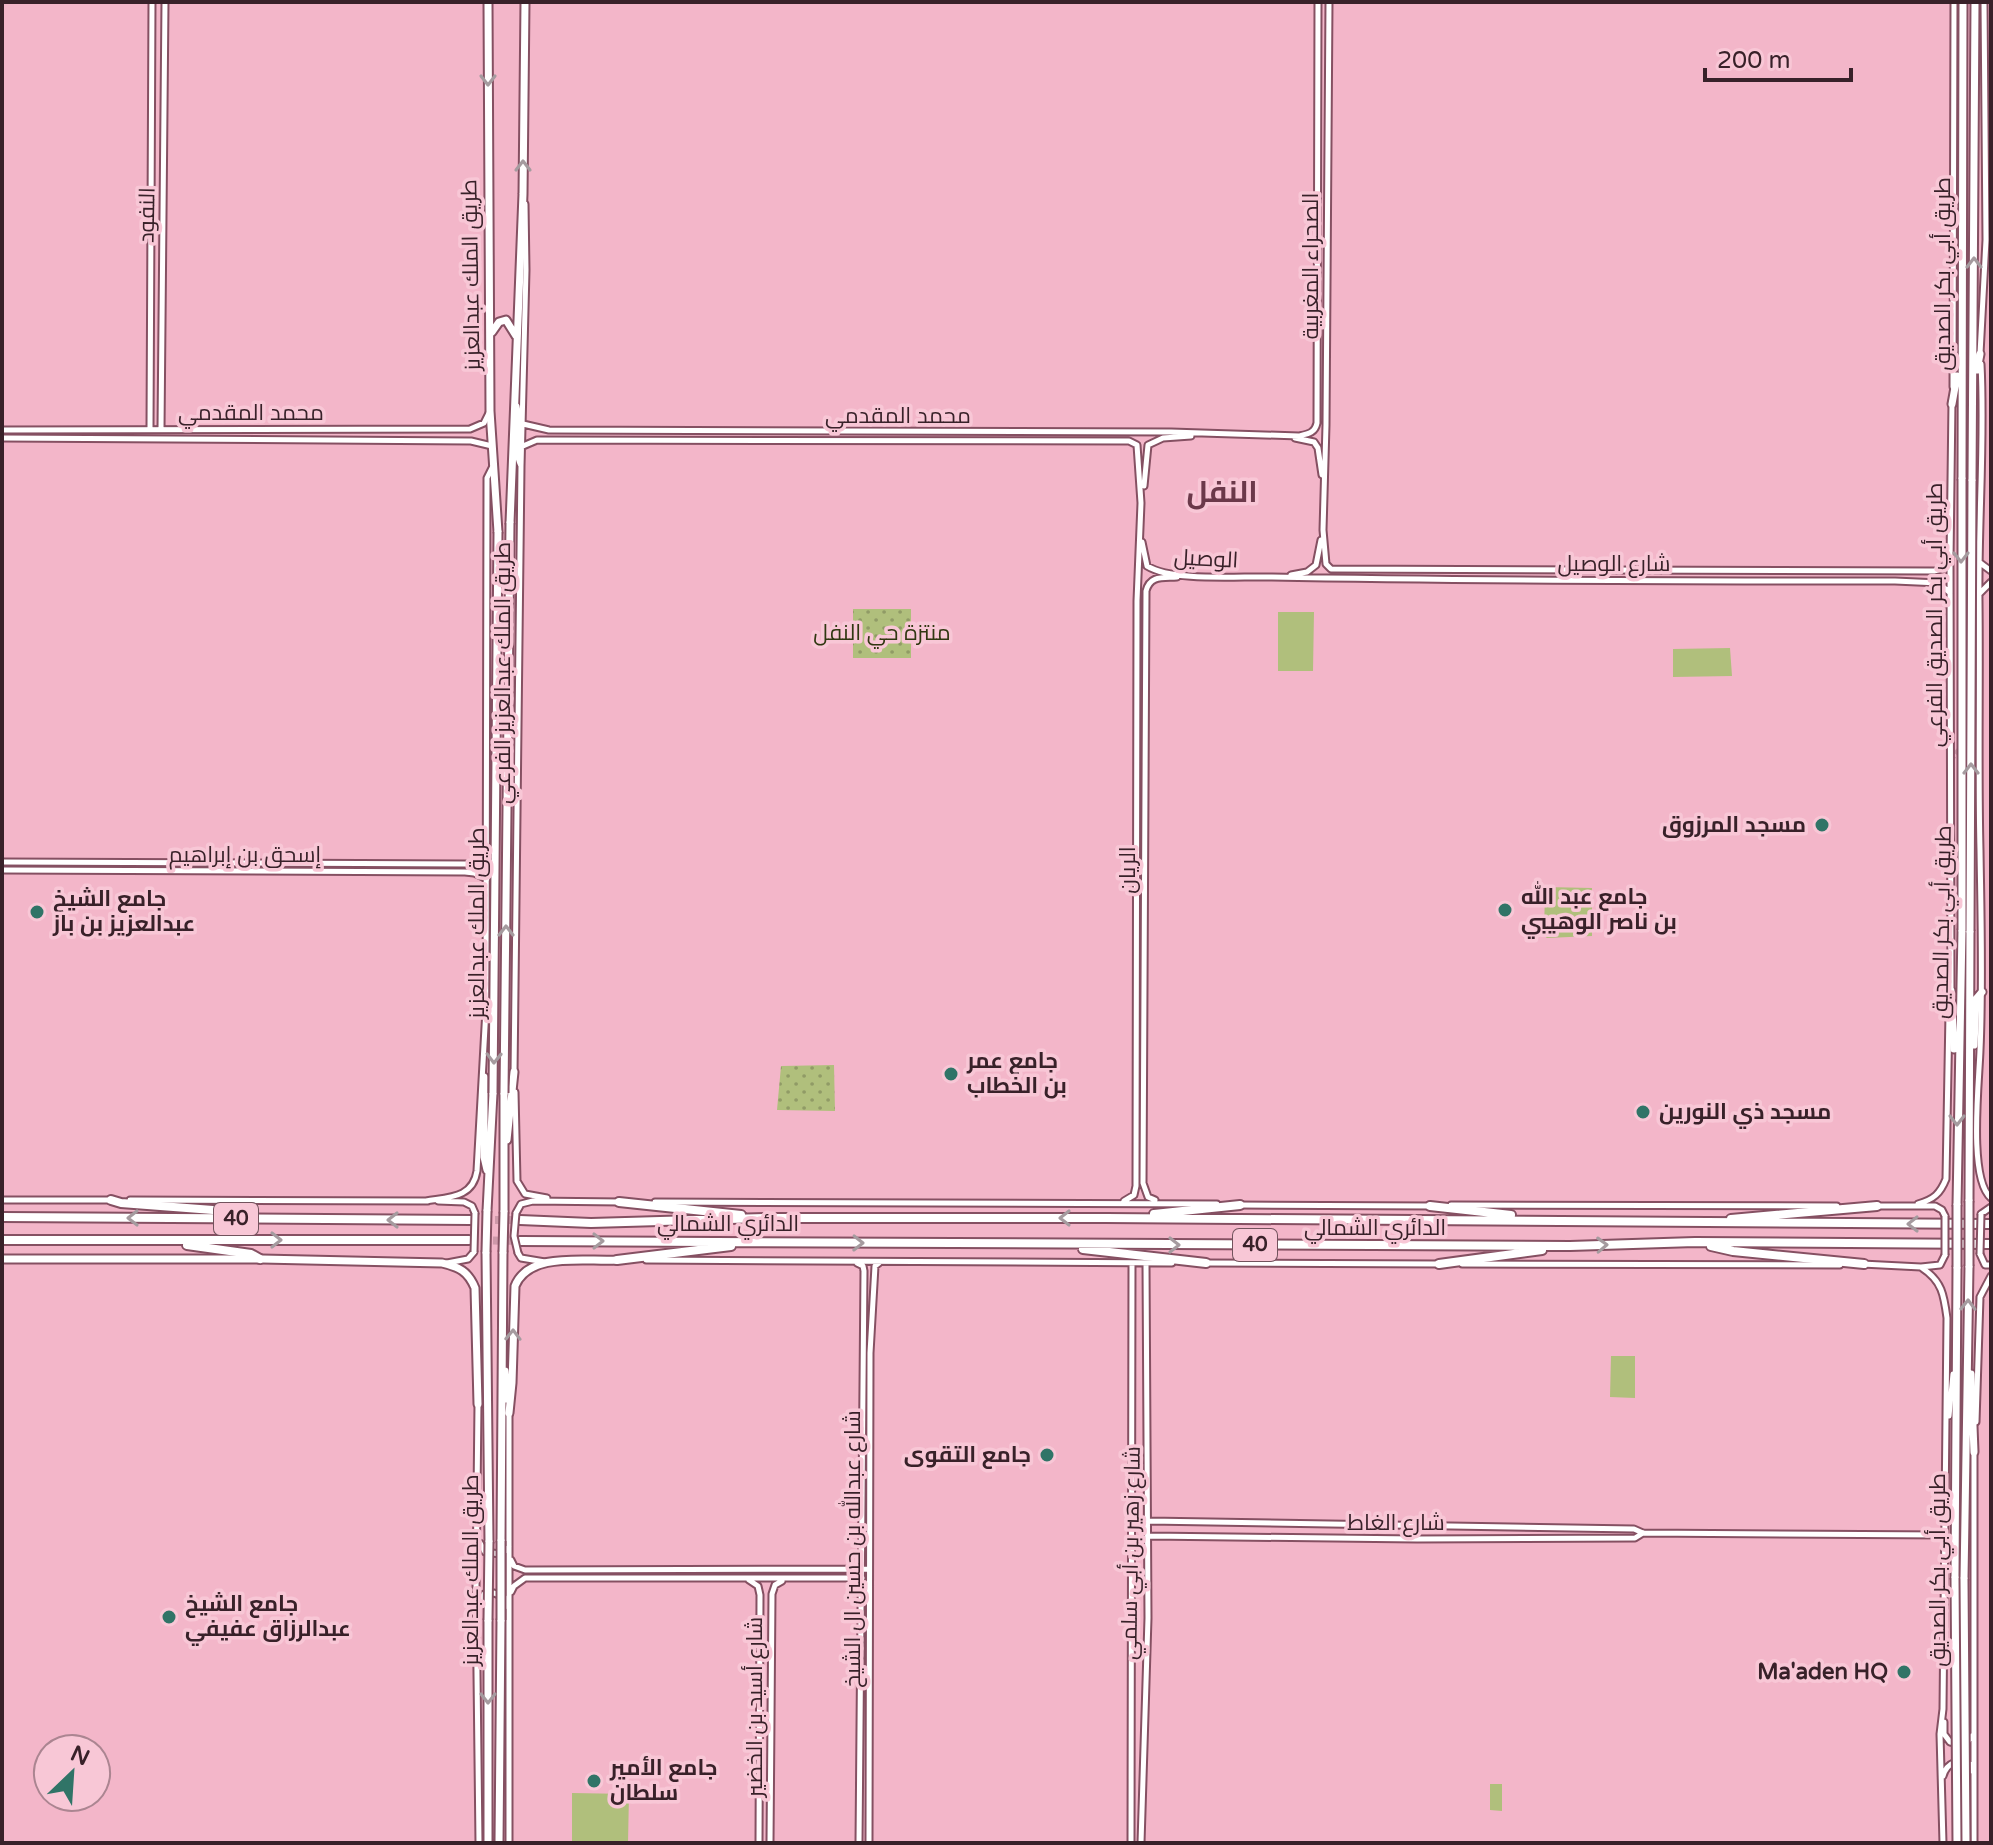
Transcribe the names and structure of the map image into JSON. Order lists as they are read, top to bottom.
{
  "streets": {
    "highway": ["40", "الدائري الشمالي"],
    "main road": ["طريق أبي بكر الصديق", "طريق الملك عبدالعزيز"],
    "street": [
      "النفود",
      "الصحراء المغربية",
      "محمد المقدمي",
      "الوصيل",
      "شارع الوصيل",
      "طريق أبي بكر الصديق الفرعي",
      "طريق الملك عبدالعزيز الفرعي",
      "إسحق بن إبراهيم",
      "الريان",
      "شارع الغاط",
      "شارع عبدالله بن حسين ال الشيخ",
      "شارع زهير بن أبي سلمي",
      "شارع أسيد بن الخضير"
    ]
  },
  "crossings": [
    ["النفود", "محمد المقدمي"],
    ["الصحراء المغربية", "محمد المقدمي"],
    ["الصحراء المغربية", "الوصيل"],
    ["الصحراء المغربية", "شارع الوصيل"],
    ["الصحراء المغربية", "الريان"],
    ["طريق الملك عبدالعزيز", "محمد المقدمي"],
    ["طريق الملك عبدالعزيز", "طريق الملك عبدالعزيز الفرعي"],
    ["محمد المقدمي", "الوصيل"],
    ["محمد المقدمي", "شارع الوصيل"],
    ["محمد المقدمي", "الريان"],
    ["الوصيل", "شارع الوصيل"],
    ["الوصيل", "الريان"],
    ["شارع الوصيل", "الريان"],
    ["طريق أبي بكر الصديق الفرعي", "الدائري الشمالي"],
    ["طريق الملك عبدالعزيز الفرعي", "إسحق بن إبراهيم"],
    ["طريق الملك عبدالعزيز الفرعي", "الدائري الشمالي"],
    ["الدائري الشمالي", "شارع زهير بن أبي سلمي"],
    ["شارع الغاط", "شارع زهير بن أبي سلمي"]
  ],
  "districts": ["النفل"],
  "parks": ["منتزة حي النفل"],
  "places": [
    "مسجد المرزوق",
    "جامع عبد الله بن ناصر الوهيبي",
    "جامع الشيخ عبدالعزيز بن باز",
    "جامع عمر بن الخطاب",
    "مسجد ذي النورين",
    "جامع التقوى",
    "جامع الشيخ عبدالرزاق عفيفي",
    "Ma'aden HQ",
    "جامع الأمير سلطان"
  ],
  "scale_bar": "200 m",
  "north": "top right"
}
